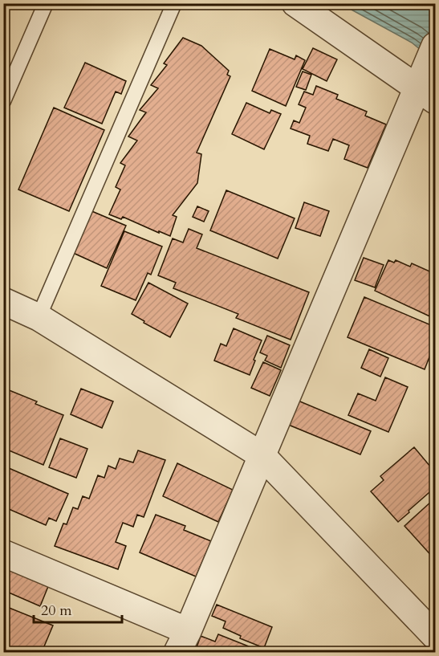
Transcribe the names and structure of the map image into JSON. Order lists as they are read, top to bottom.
{
  "scale_bar": "20 m"
}
